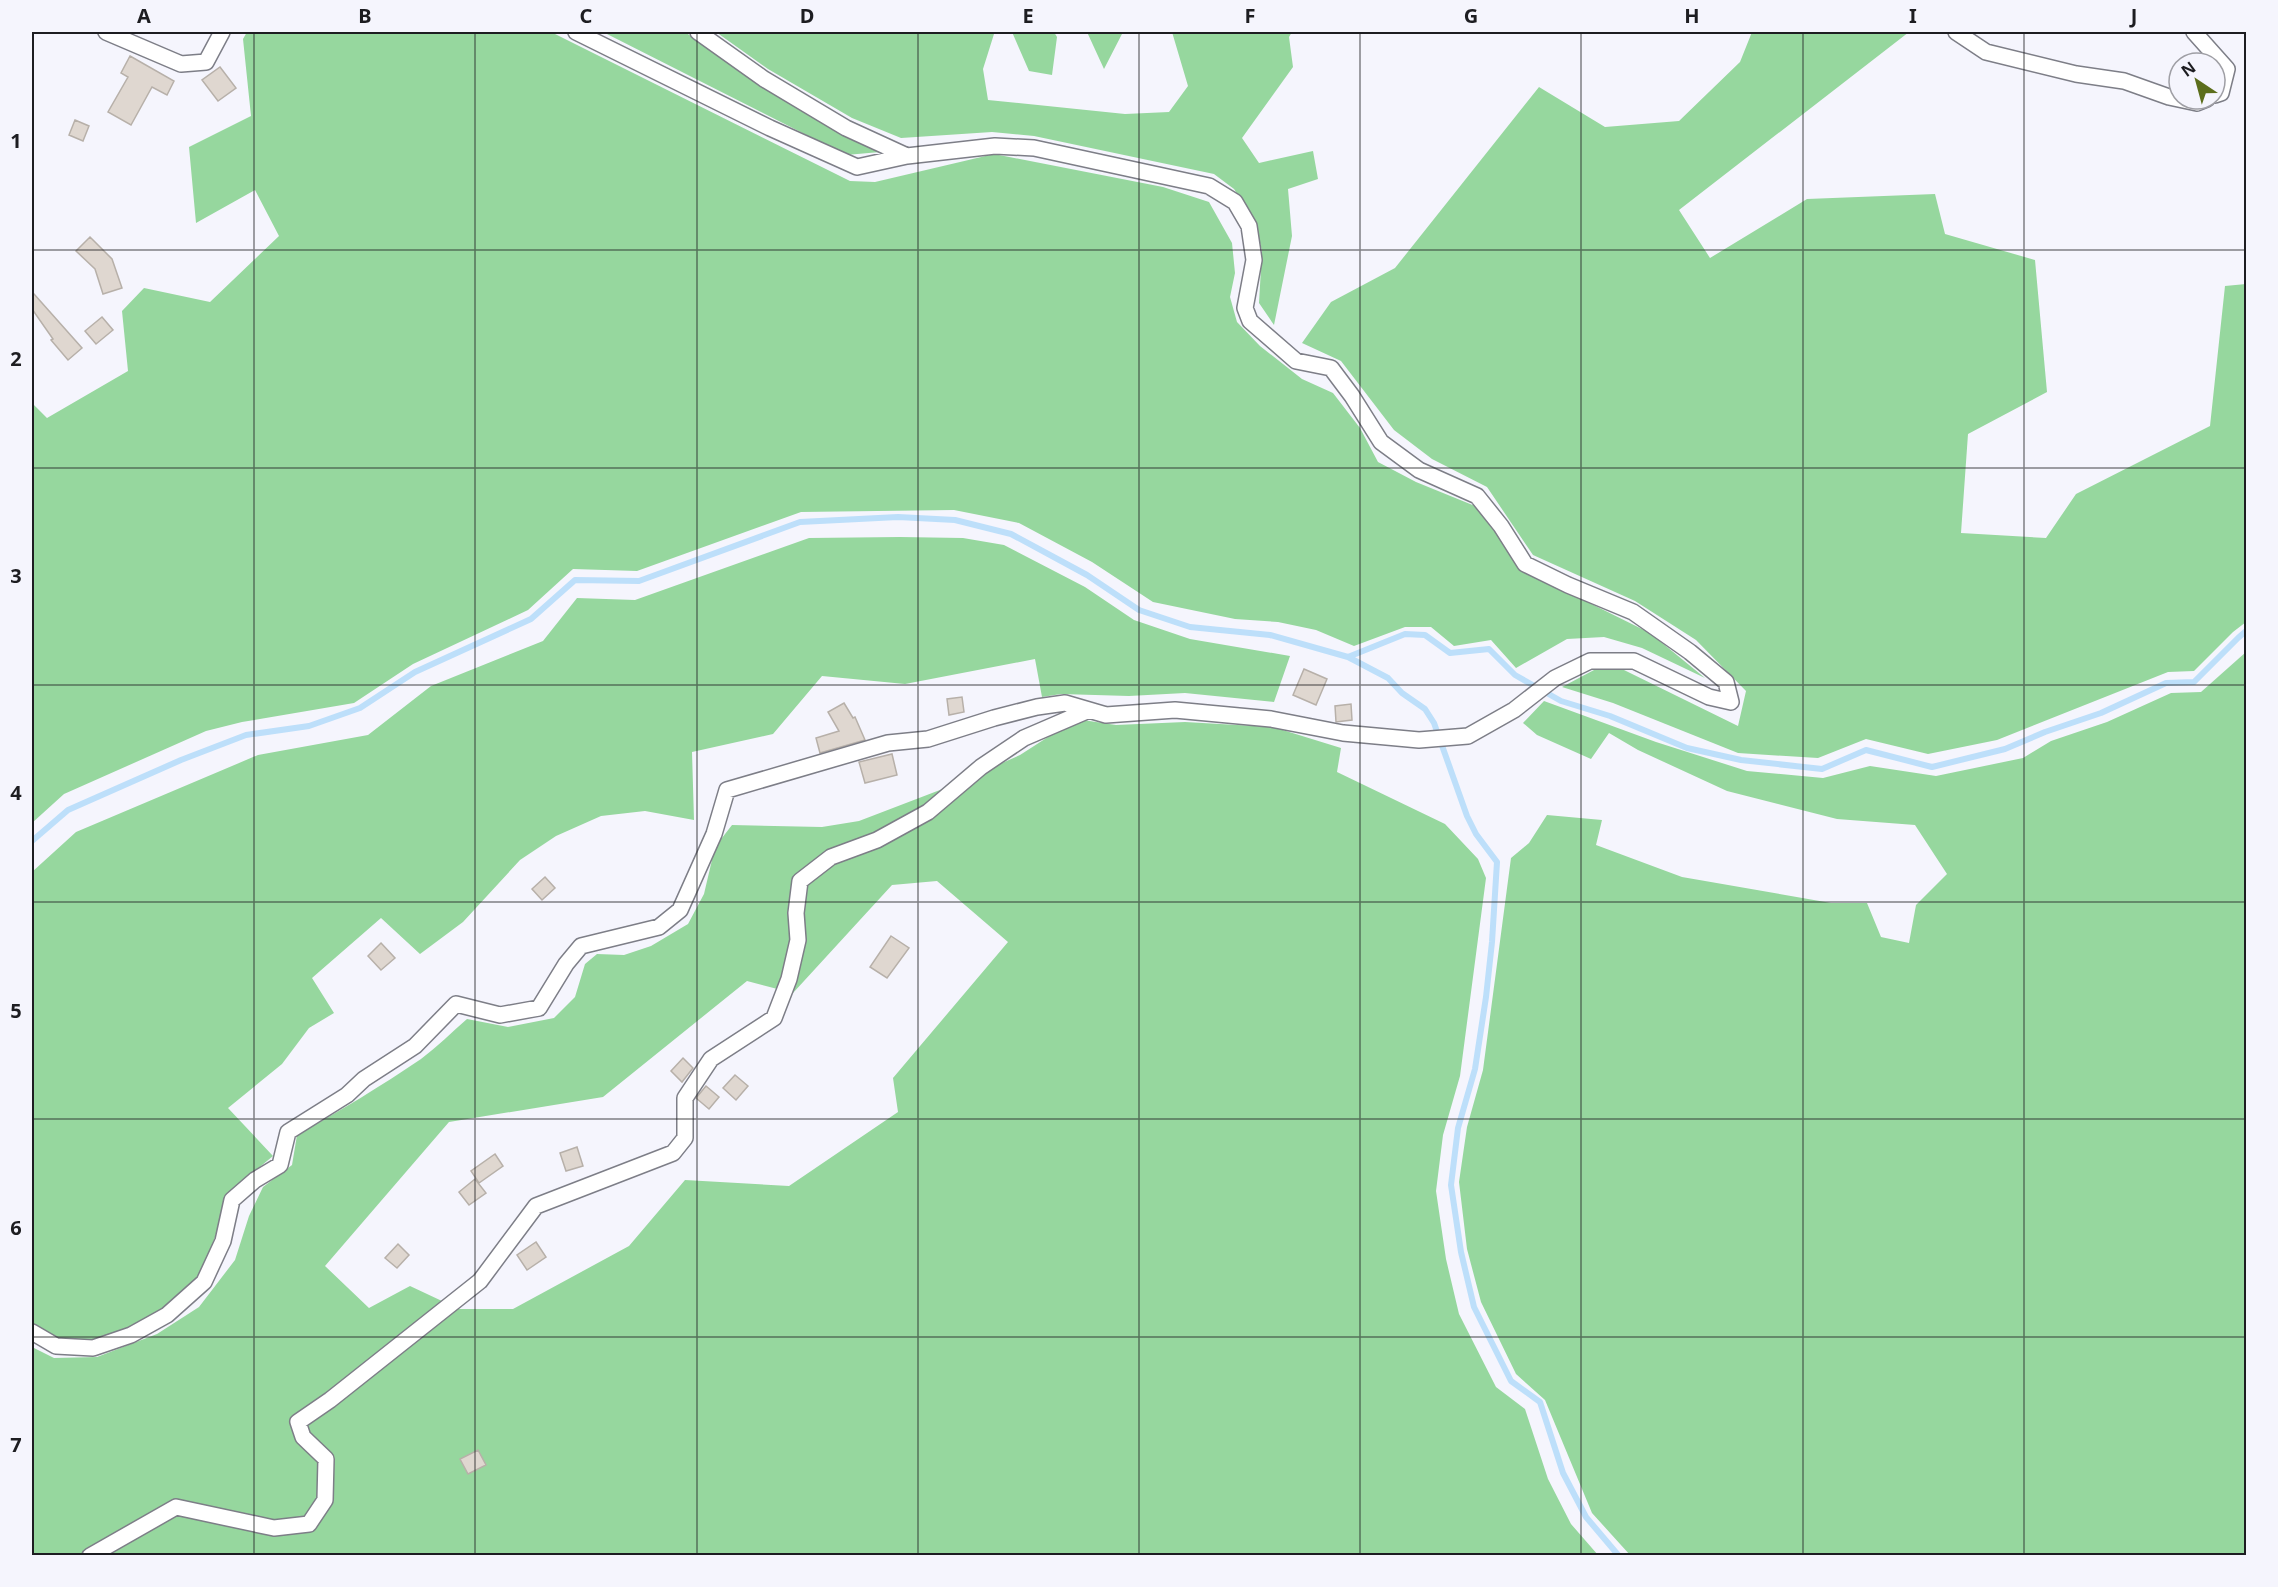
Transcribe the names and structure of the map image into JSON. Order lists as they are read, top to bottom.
{
  "north": "top left",
  "grid": {
    "columns": [
      "A",
      "B",
      "C",
      "D",
      "E",
      "F",
      "G",
      "H",
      "I",
      "J"
    ],
    "rows": [
      "1",
      "2",
      "3",
      "4",
      "5",
      "6",
      "7"
    ]
  }
}
